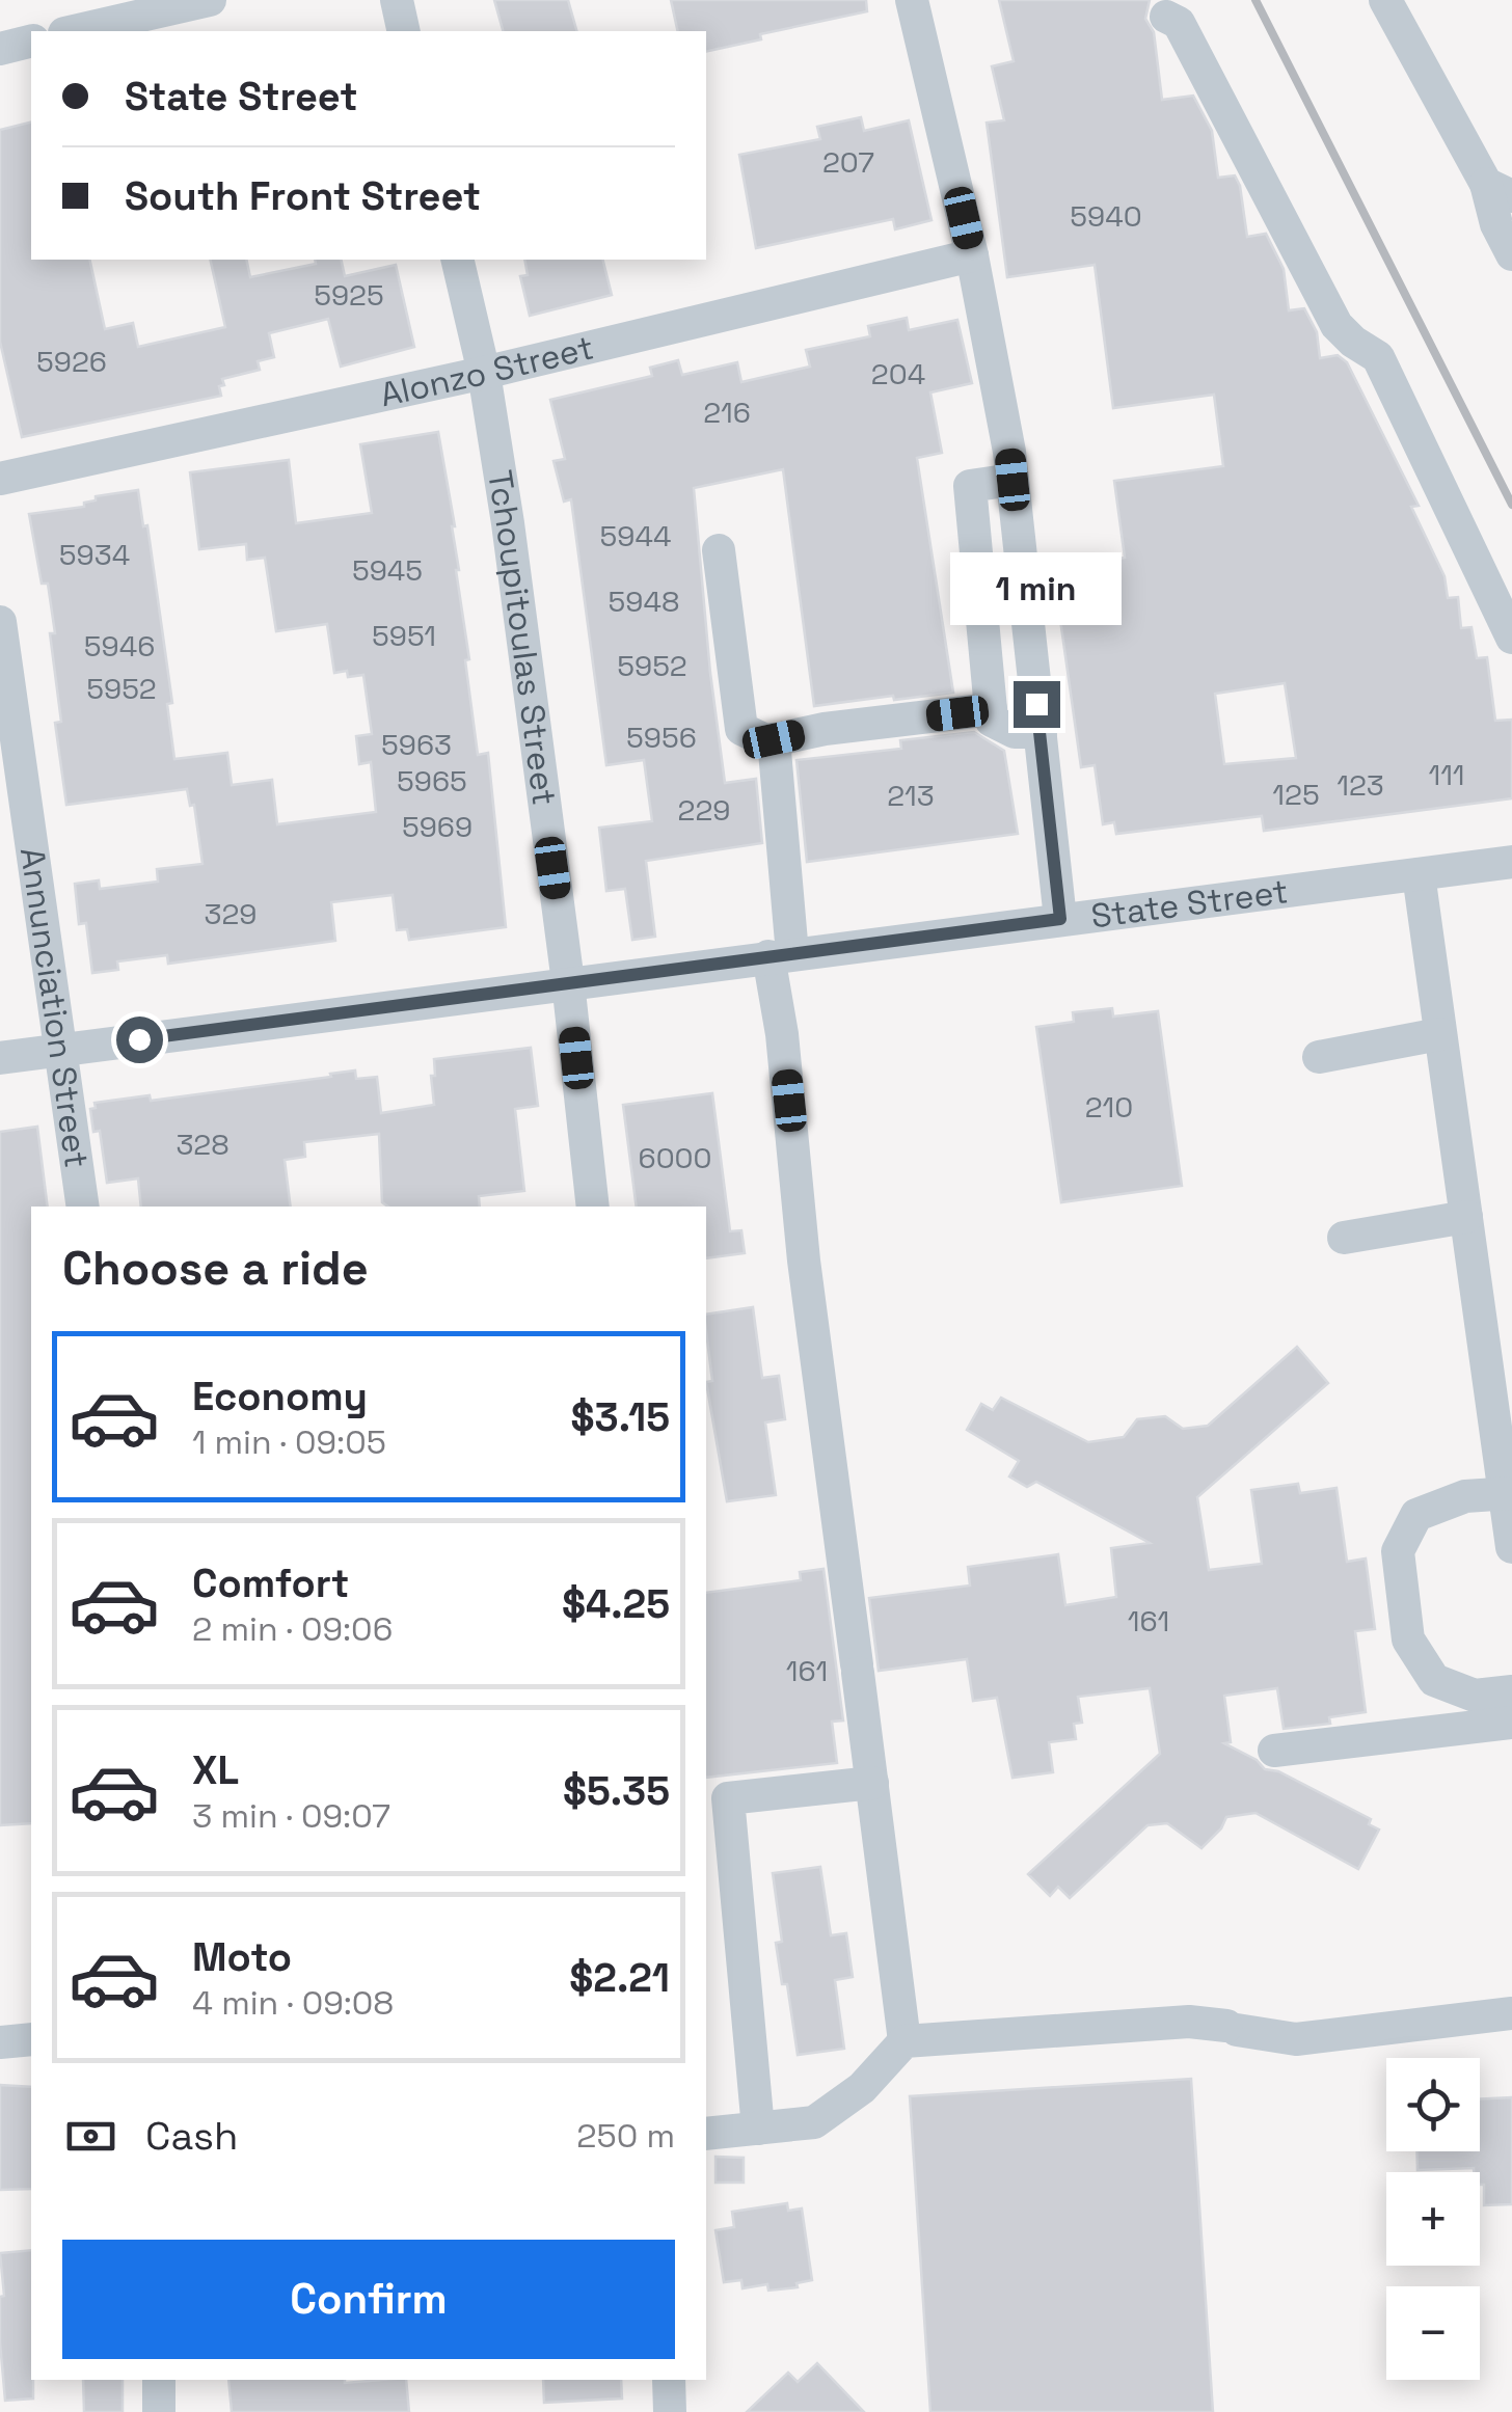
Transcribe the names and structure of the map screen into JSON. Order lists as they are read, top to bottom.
{
  "streets": {
    "street": [
      "Alonzo Street",
      "Tchoupitoulas Street",
      "State Street",
      "Annunciation Street"
    ]
  },
  "crossings": [
    ["Alonzo Street", "Tchoupitoulas Street"],
    ["Tchoupitoulas Street", "State Street"],
    ["State Street", "Annunciation Street"]
  ],
  "house_numbers": [
    "207",
    "5940",
    "5925",
    "5926",
    "204",
    "216",
    "5944",
    "5934",
    "5945",
    "5948",
    "5951",
    "5946",
    "5952",
    "5952",
    "5956",
    "5963",
    "111",
    "5965",
    "123",
    "125",
    "213",
    "229",
    "5969",
    "329",
    "210",
    "328",
    "6000",
    "161",
    "161"
  ],
  "page": {
    "banner": ["State Street", "South Front Street"],
    "bubble": "1 min",
    "heading": "Choose a ride",
    "list": [
      {
        "name": "Economy",
        "note": "1 min · 09:05",
        "value": "$3.15"
      },
      {
        "name": "Comfort",
        "note": "2 min · 09:06",
        "value": "$4.25"
      },
      {
        "name": "XL",
        "note": "3 min · 09:07",
        "value": "$5.35"
      },
      {
        "name": "Moto",
        "note": "4 min · 09:08",
        "value": "$2.21"
      }
    ],
    "map_buttons": ["+", "−"],
    "pay": ["Cash", "250 m"],
    "buttons": "Confirm"
  }
}
